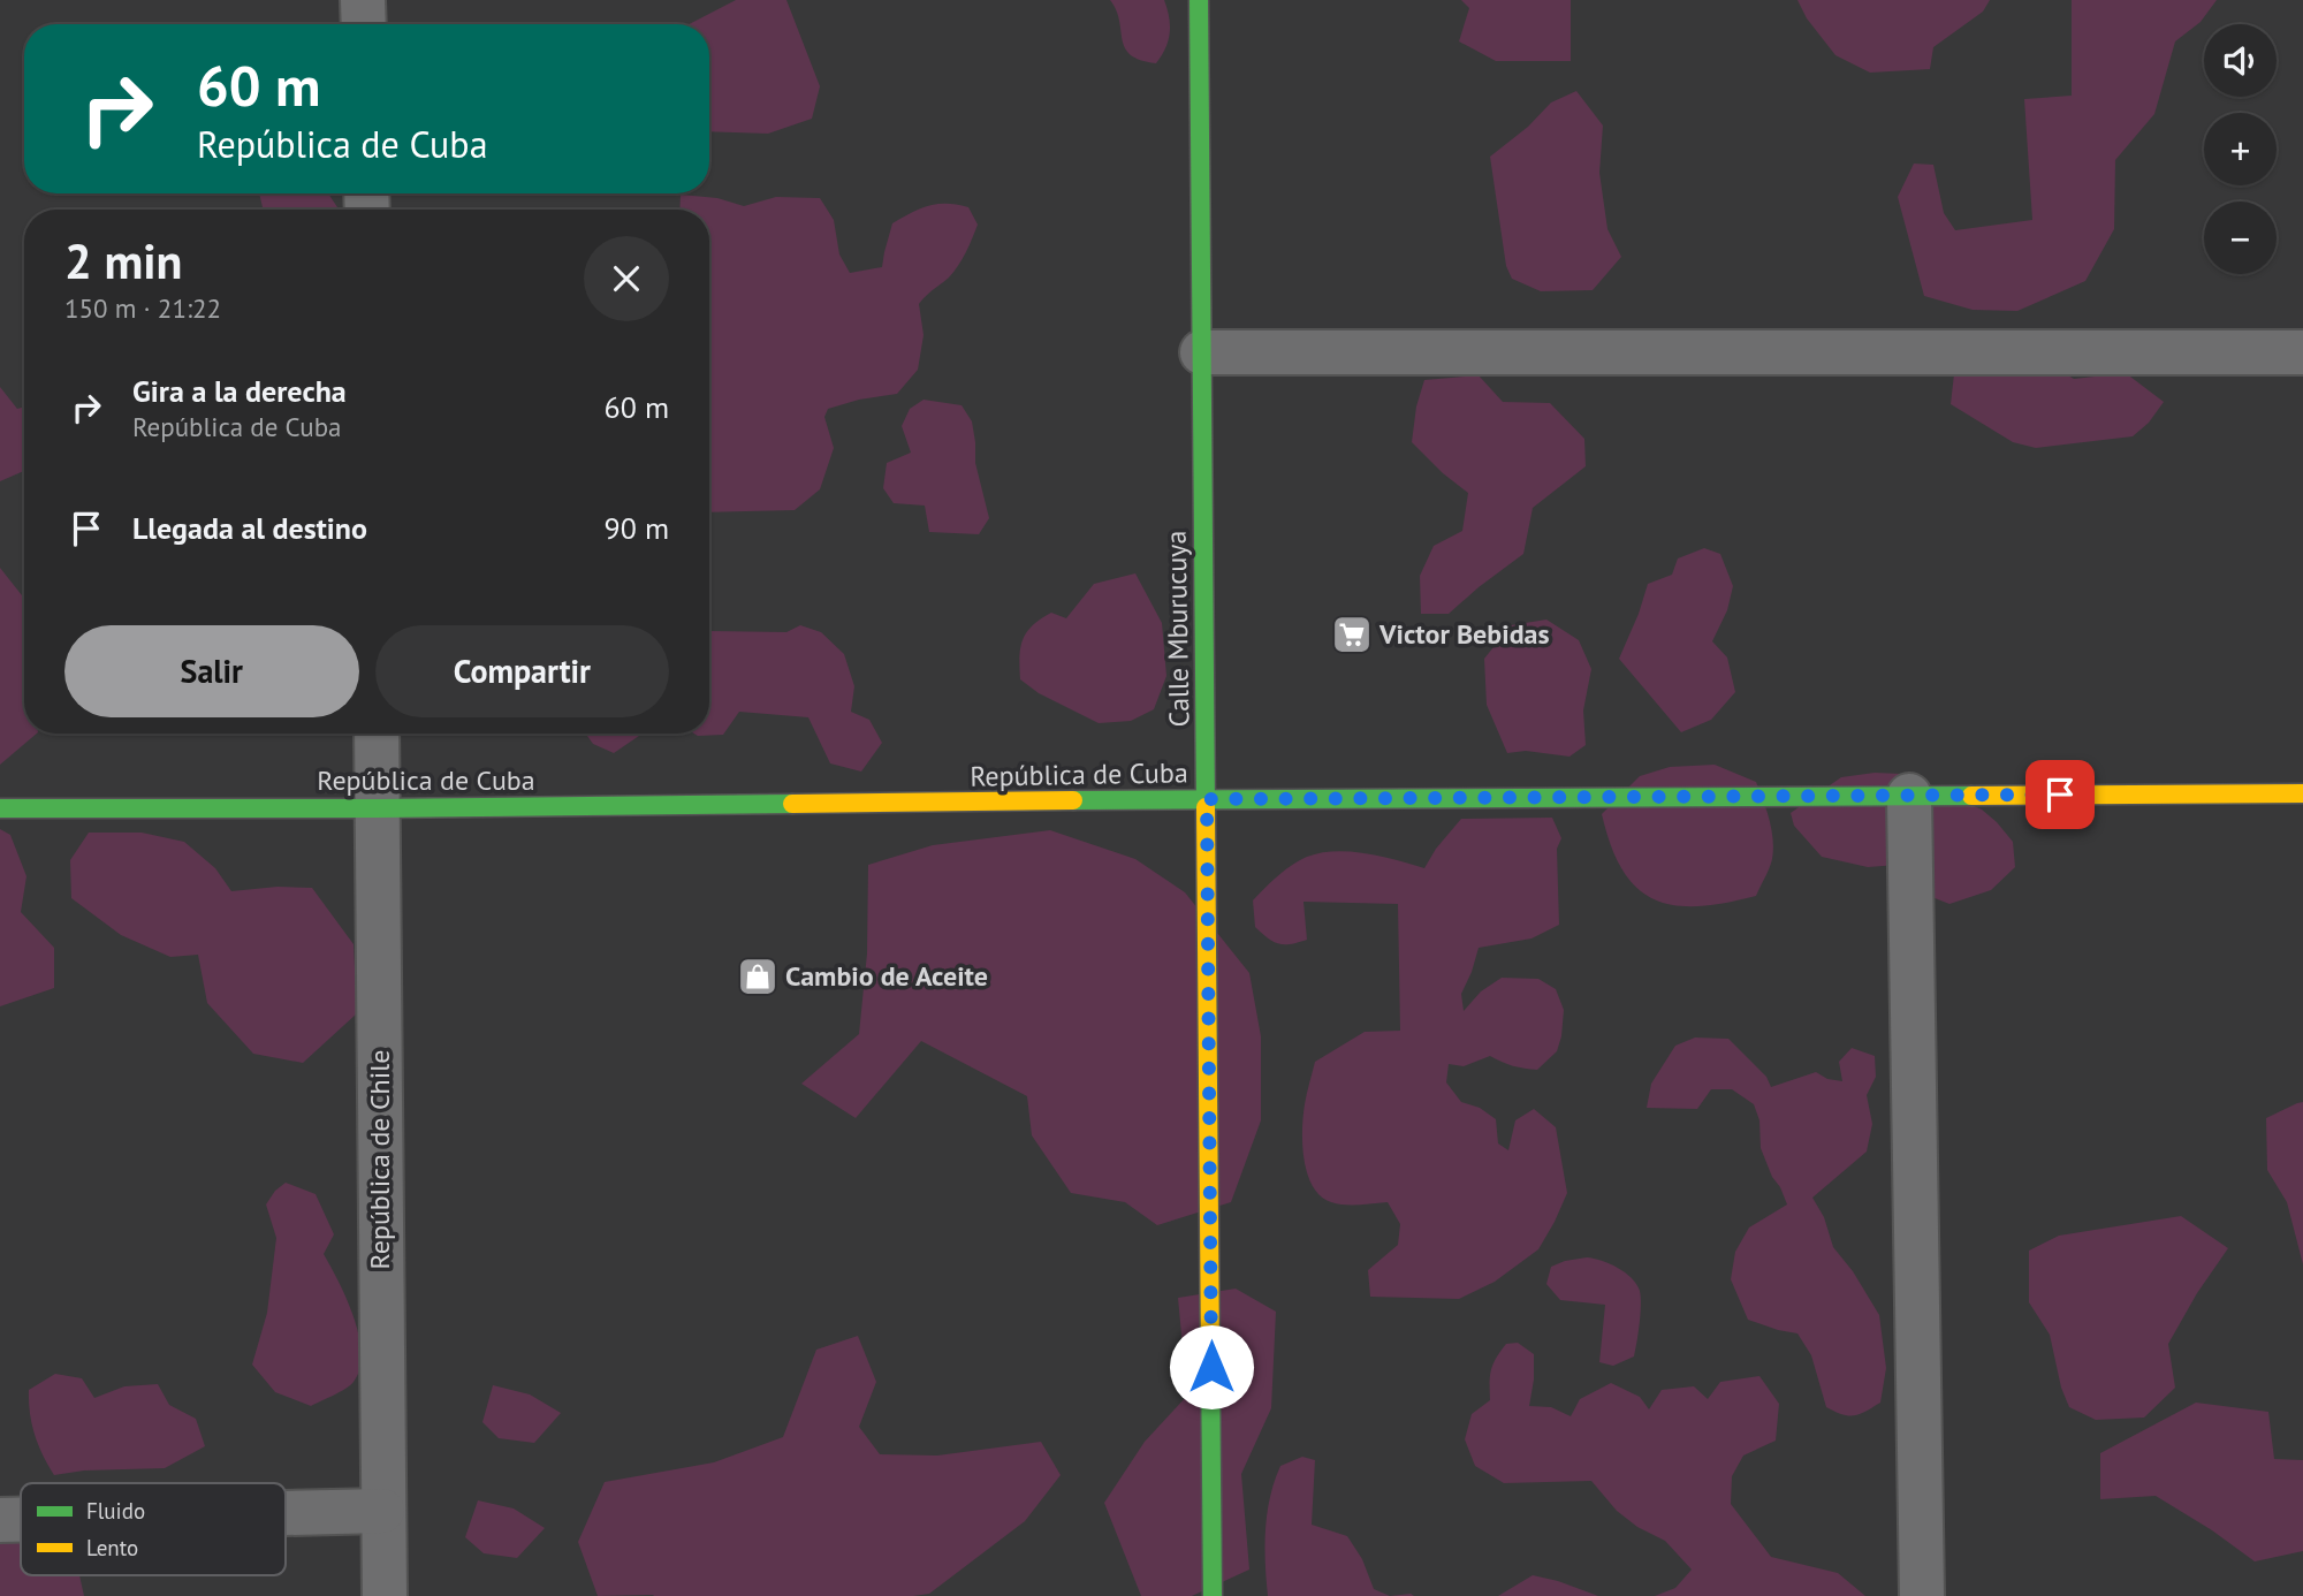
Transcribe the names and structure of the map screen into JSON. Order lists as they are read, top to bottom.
{
  "streets": {
    "main road": ["Calle Mburucuya", "República de Cuba"],
    "street": ["República de Chile"]
  },
  "crossings": [
    ["Calle Mburucuya", "República de Cuba"],
    ["República de Cuba", "República de Chile"]
  ],
  "places": {
    "supermarket": ["Victor Bebidas"],
    "shop": ["Cambio de Aceite"]
  },
  "legend": ["Fluido", "Lento"],
  "page": {
    "map_buttons": ["+", "−"],
    "turn": ["60 m", "República de Cuba"],
    "heading": ["2 min", "150 m · 21:22"],
    "list": [
      {
        "name": "Gira a la derecha",
        "note": "República de Cuba",
        "value": "60 m"
      },
      {
        "name": "Llegada al destino",
        "value": "90 m"
      }
    ],
    "buttons": ["Salir", "Compartir"]
  }
}
